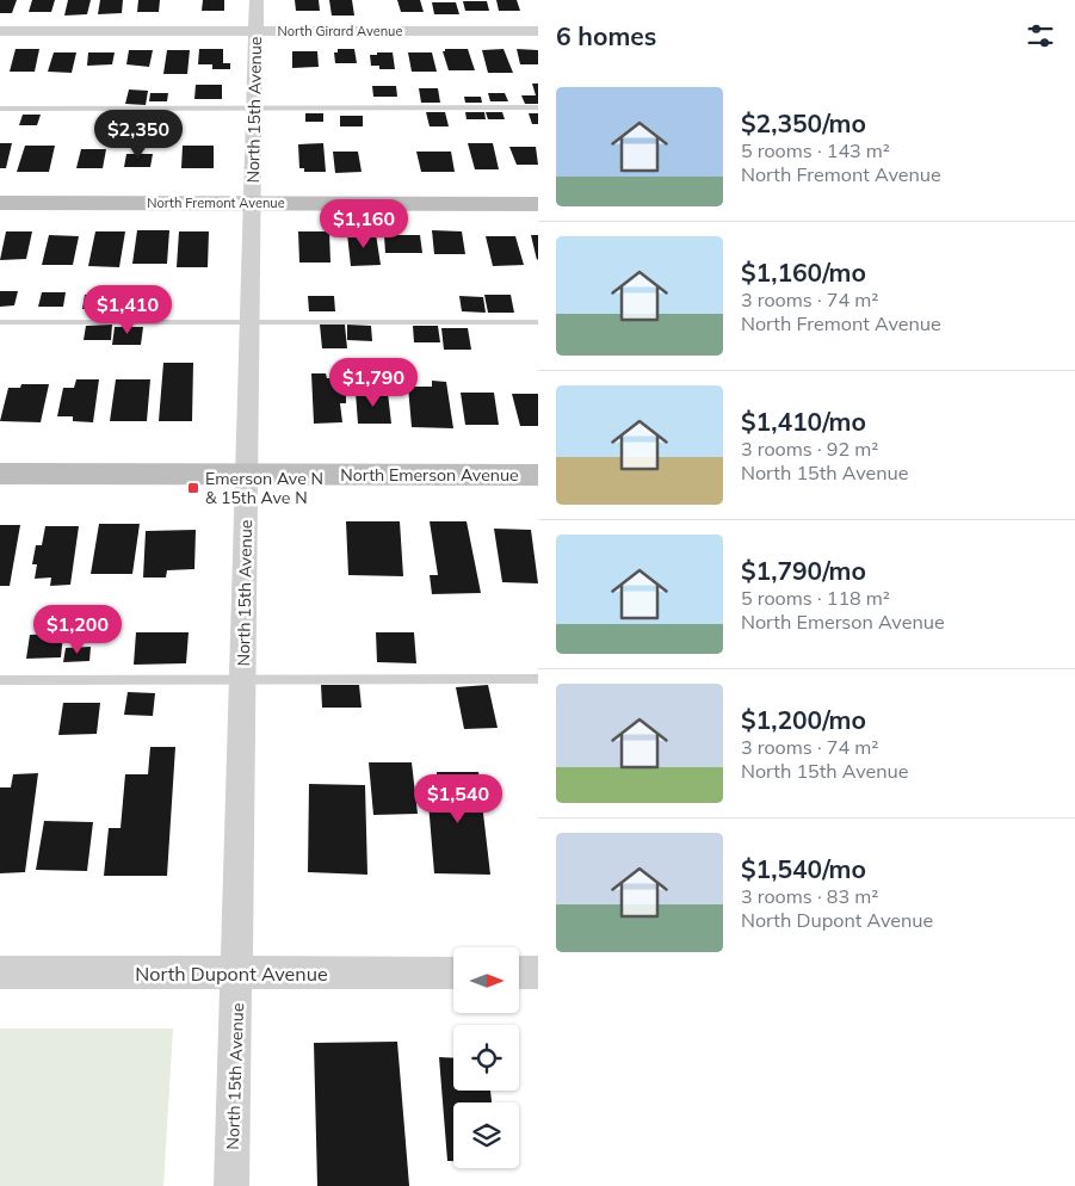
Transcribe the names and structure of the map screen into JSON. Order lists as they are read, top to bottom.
{
  "streets": {
    "street": [
      "North Girard Avenue",
      "North 15th Avenue",
      "North Fremont Avenue",
      "North Emerson Avenue",
      "North Dupont Avenue"
    ]
  },
  "crossings": [
    ["North Girard Avenue", "North 15th Avenue"],
    ["North 15th Avenue", "North Fremont Avenue"],
    ["North 15th Avenue", "North Emerson Avenue"],
    ["North 15th Avenue", "North Dupont Avenue"]
  ],
  "places": {
    "transit": ["Emerson Ave N & 15th Ave N"]
  },
  "north": "right",
  "page": {
    "heading": "6 homes",
    "list": [
      {
        "name": "$2,350/mo",
        "note": "5 rooms · 143 m² · North Fremont Avenue"
      },
      {
        "name": "$1,160/mo",
        "note": "3 rooms · 74 m² · North Fremont Avenue"
      },
      {
        "name": "$1,410/mo",
        "note": "3 rooms · 92 m² · North 15th Avenue"
      },
      {
        "name": "$1,790/mo",
        "note": "5 rooms · 118 m² · North Emerson Avenue"
      },
      {
        "name": "$1,200/mo",
        "note": "3 rooms · 74 m² · North 15th Avenue"
      },
      {
        "name": "$1,540/mo",
        "note": "3 rooms · 83 m² · North Dupont Avenue"
      }
    ],
    "price": [
      "$2,350",
      "$1,160",
      "$1,410",
      "$1,790",
      "$1,200",
      "$1,540"
    ]
  }
}
